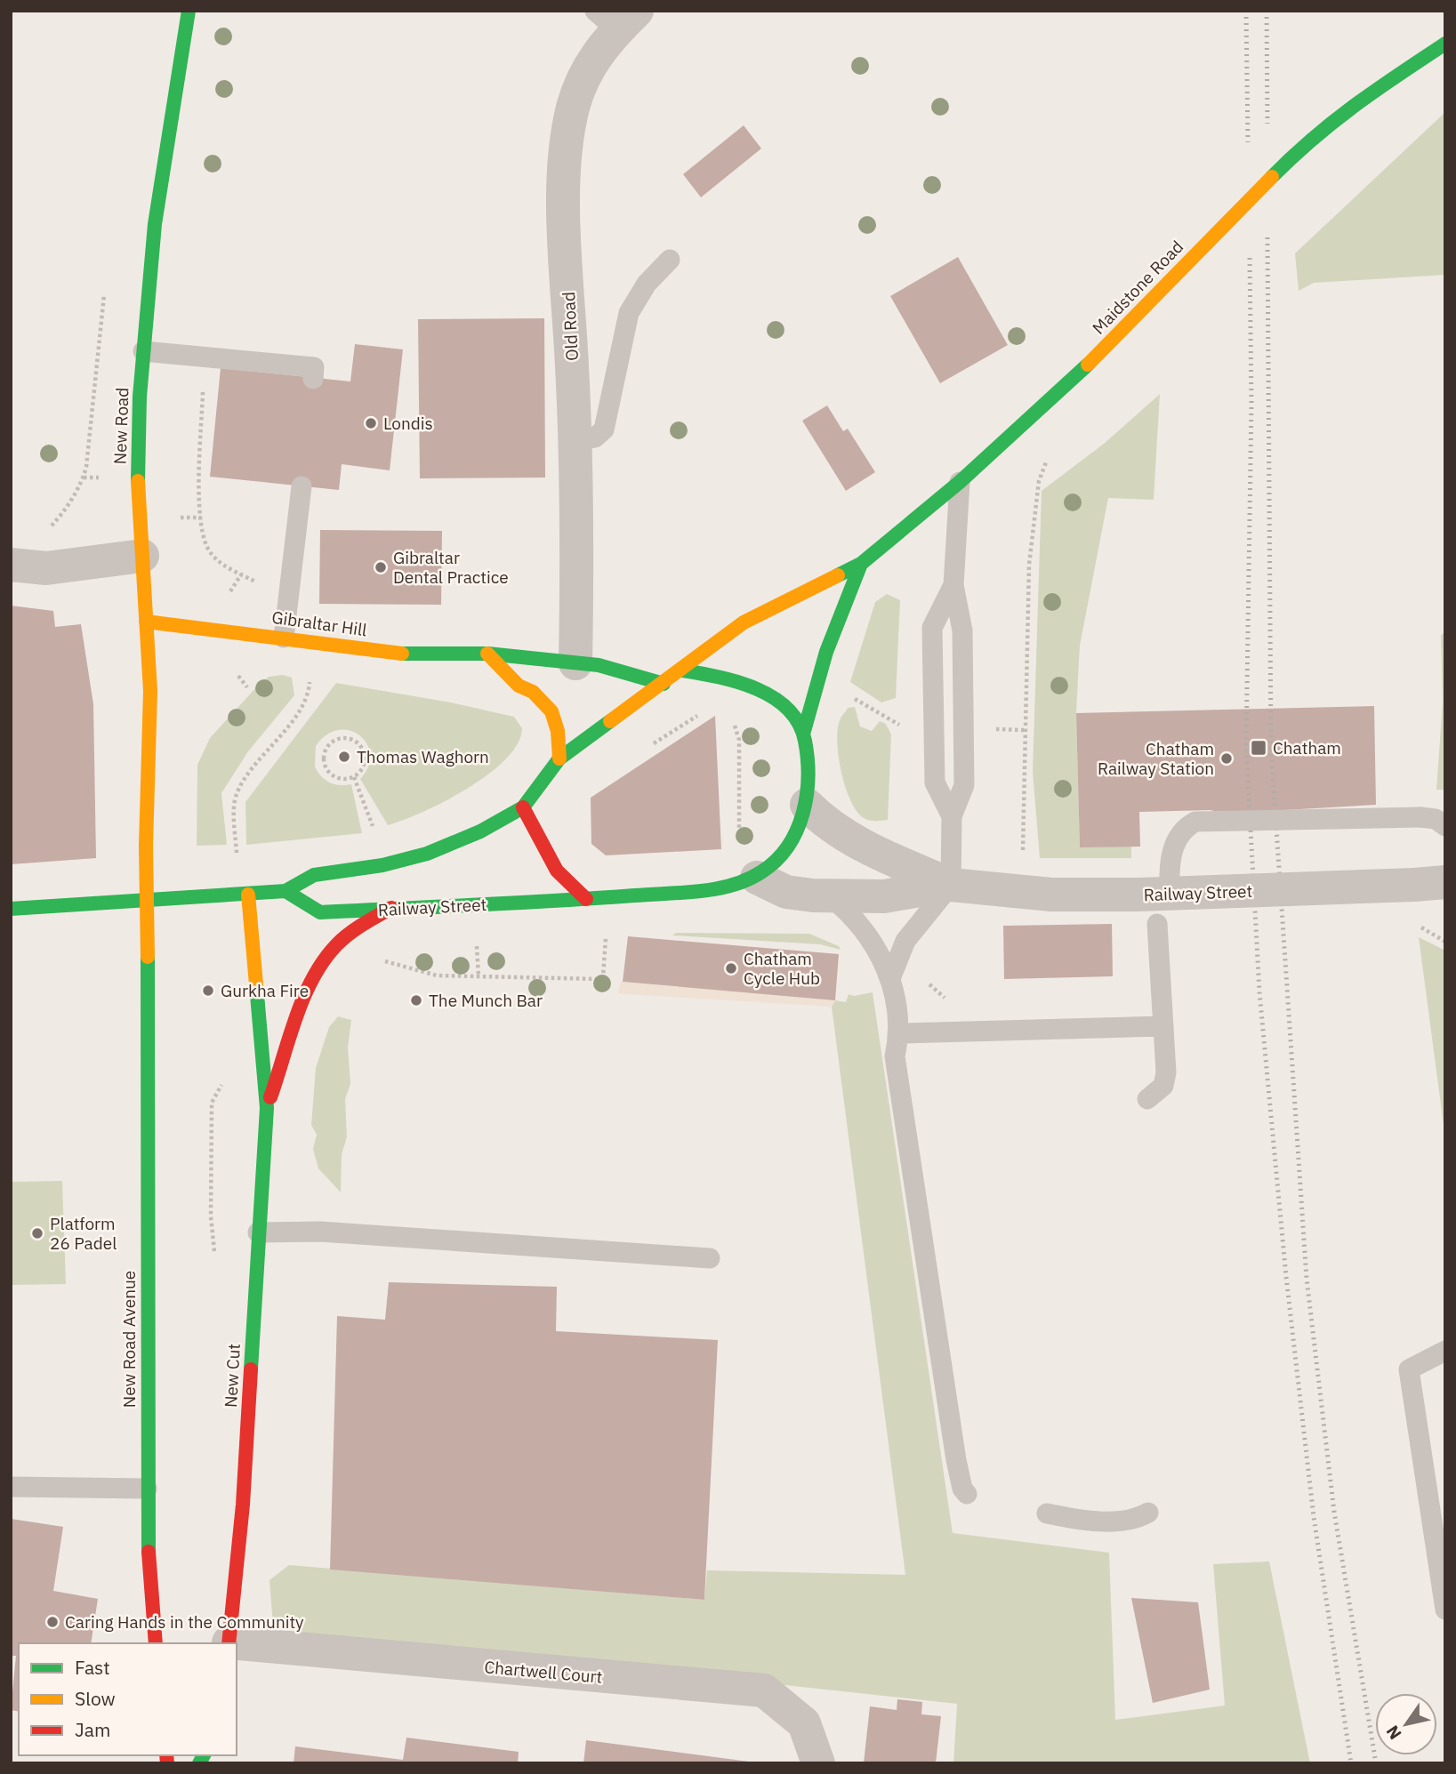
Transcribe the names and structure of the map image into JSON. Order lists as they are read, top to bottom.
{
  "streets": {
    "main road": [
      "Maidstone Road",
      "New Road",
      "Gibraltar Hill",
      "Railway Street",
      "New Road Avenue",
      "New Cut"
    ],
    "street": ["Old Road", "Chartwell Court"]
  },
  "crossings": [
    ["Maidstone Road", "Gibraltar Hill"],
    ["Old Road", "Gibraltar Hill"],
    ["New Road", "Gibraltar Hill"],
    ["New Road", "New Road Avenue"],
    ["Railway Street", "New Cut"]
  ],
  "places": {
    "other": [
      "Londis",
      "Gibraltar Dental Practice",
      "Thomas Waghorn",
      "Chatham Railway Station",
      "Chatham Cycle Hub",
      "Gurkha Fire",
      "The Munch Bar",
      "Platform 26 Padel",
      "Caring Hands in the Community"
    ],
    "transit": ["Chatham"]
  },
  "legend": ["Fast", "Slow", "Jam"],
  "north": "bottom left"
}
